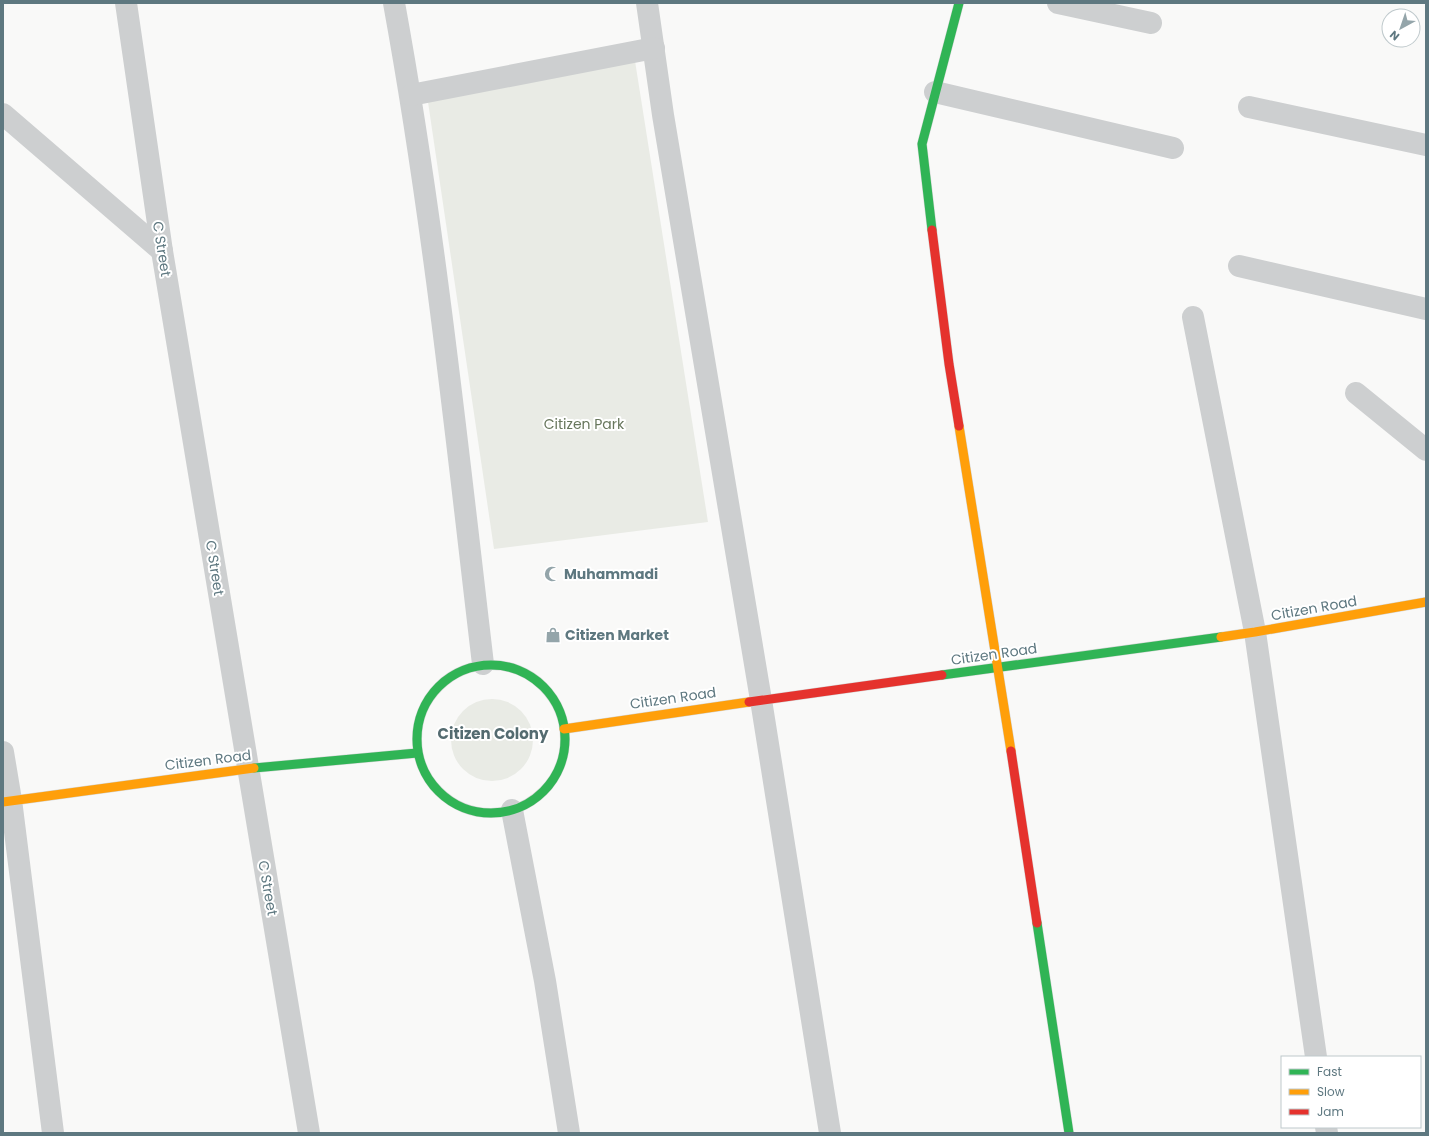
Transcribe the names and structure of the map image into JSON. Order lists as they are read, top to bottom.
{
  "streets": {
    "street": ["C Street", "Citizen Road"]
  },
  "crossings": [
    ["C Street", "Citizen Road"]
  ],
  "districts": ["Citizen Colony"],
  "parks": ["Citizen Park"],
  "places": {
    "mosque": ["Muhammadi"],
    "shop": ["Citizen Market"]
  },
  "legend": ["Fast", "Slow", "Jam"],
  "north": "bottom left"
}
